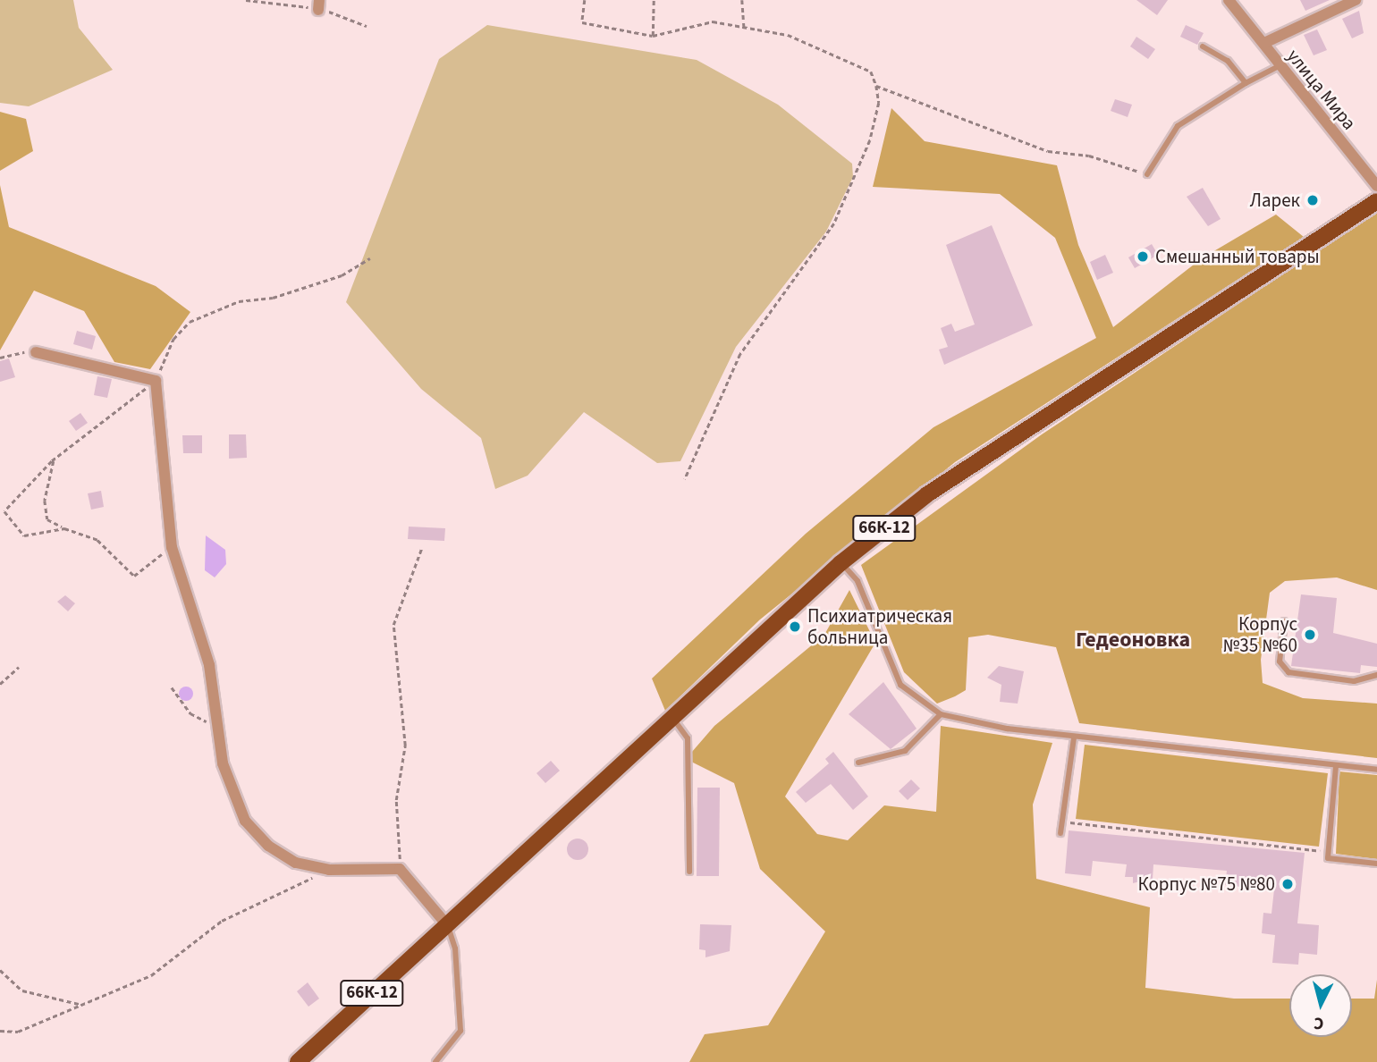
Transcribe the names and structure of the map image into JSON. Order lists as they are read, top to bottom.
{
  "streets": {
    "main road": ["66К-12"],
    "street": ["улица Мира"]
  },
  "districts": ["Гедеоновка"],
  "places": [
    "Ларек",
    "Смешанный товары",
    "Психиатрическая больница",
    "Корпус №35 №60",
    "Корпус №75 №80"
  ],
  "north": "bottom"
}
